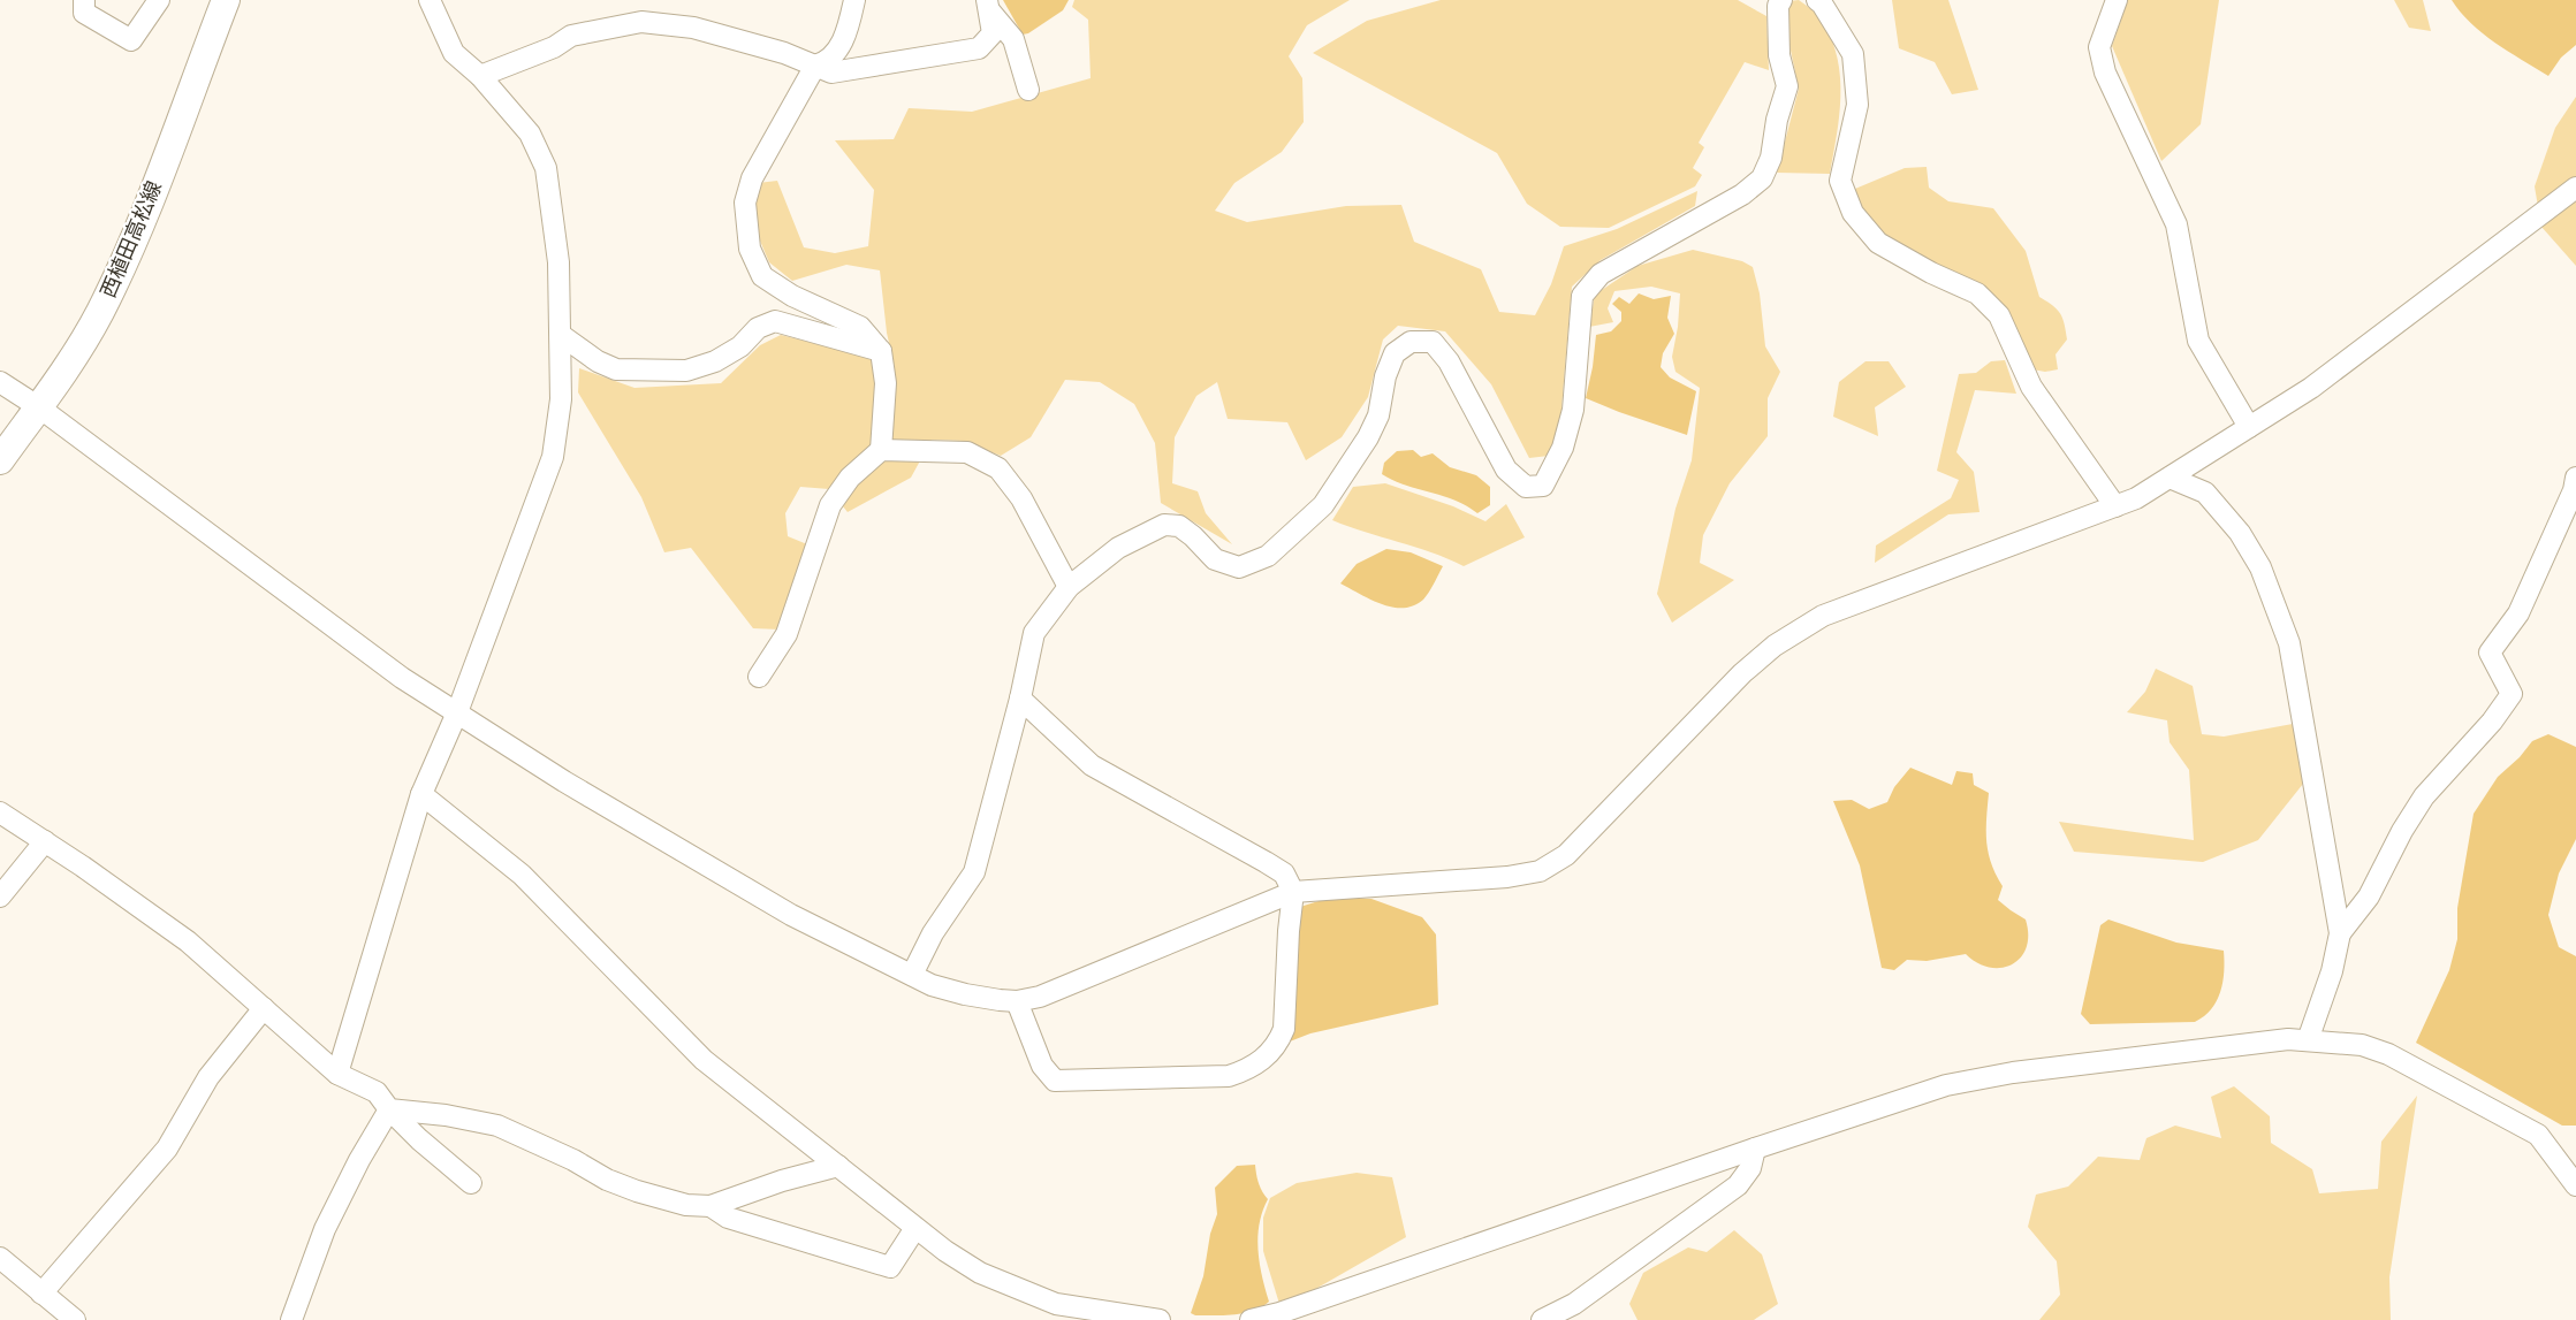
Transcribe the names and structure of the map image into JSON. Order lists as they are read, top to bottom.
{
  "streets": {
    "main road": ["西植田高松線"]
  }
}
